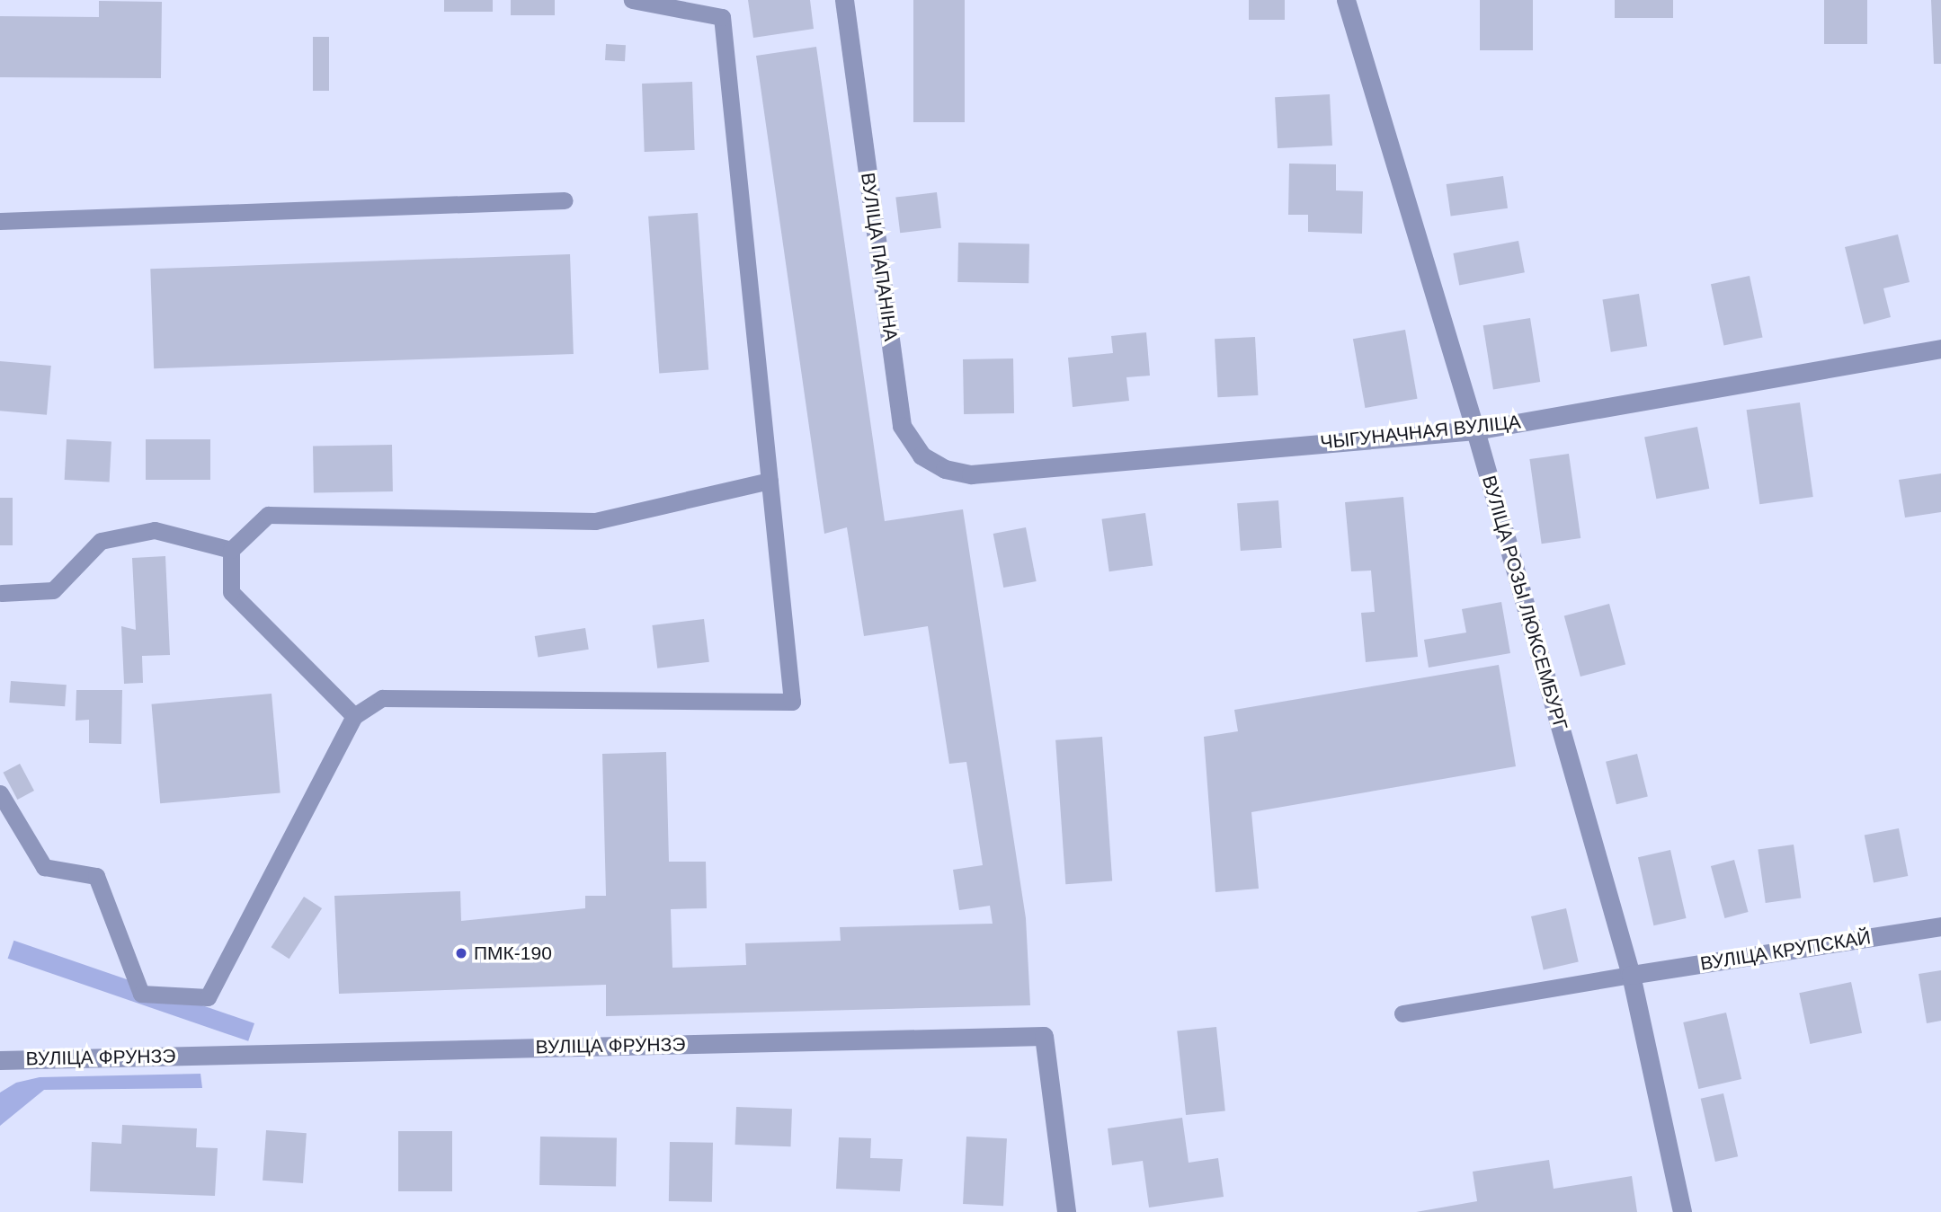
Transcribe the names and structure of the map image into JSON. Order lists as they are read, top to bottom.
{
  "streets": {
    "street": [
      "ВУЛІЦА ПАПАНІНА",
      "ЧЫГУНАЧНАЯ ВУЛІЦА",
      "ВУЛІЦА РОЗЫ ЛЮКСЕМБУРГ",
      "ВУЛІЦА КРУПСКАЙ",
      "ВУЛІЦА ФРУНЗЭ"
    ]
  },
  "crossings": [
    ["ВУЛІЦА ПАПАНІНА", "ЧЫГУНАЧНАЯ ВУЛІЦА"],
    ["ЧЫГУНАЧНАЯ ВУЛІЦА", "ВУЛІЦА РОЗЫ ЛЮКСЕМБУРГ"],
    ["ВУЛІЦА РОЗЫ ЛЮКСЕМБУРГ", "ВУЛІЦА КРУПСКАЙ"]
  ],
  "places": ["ПМК-190"]
}
